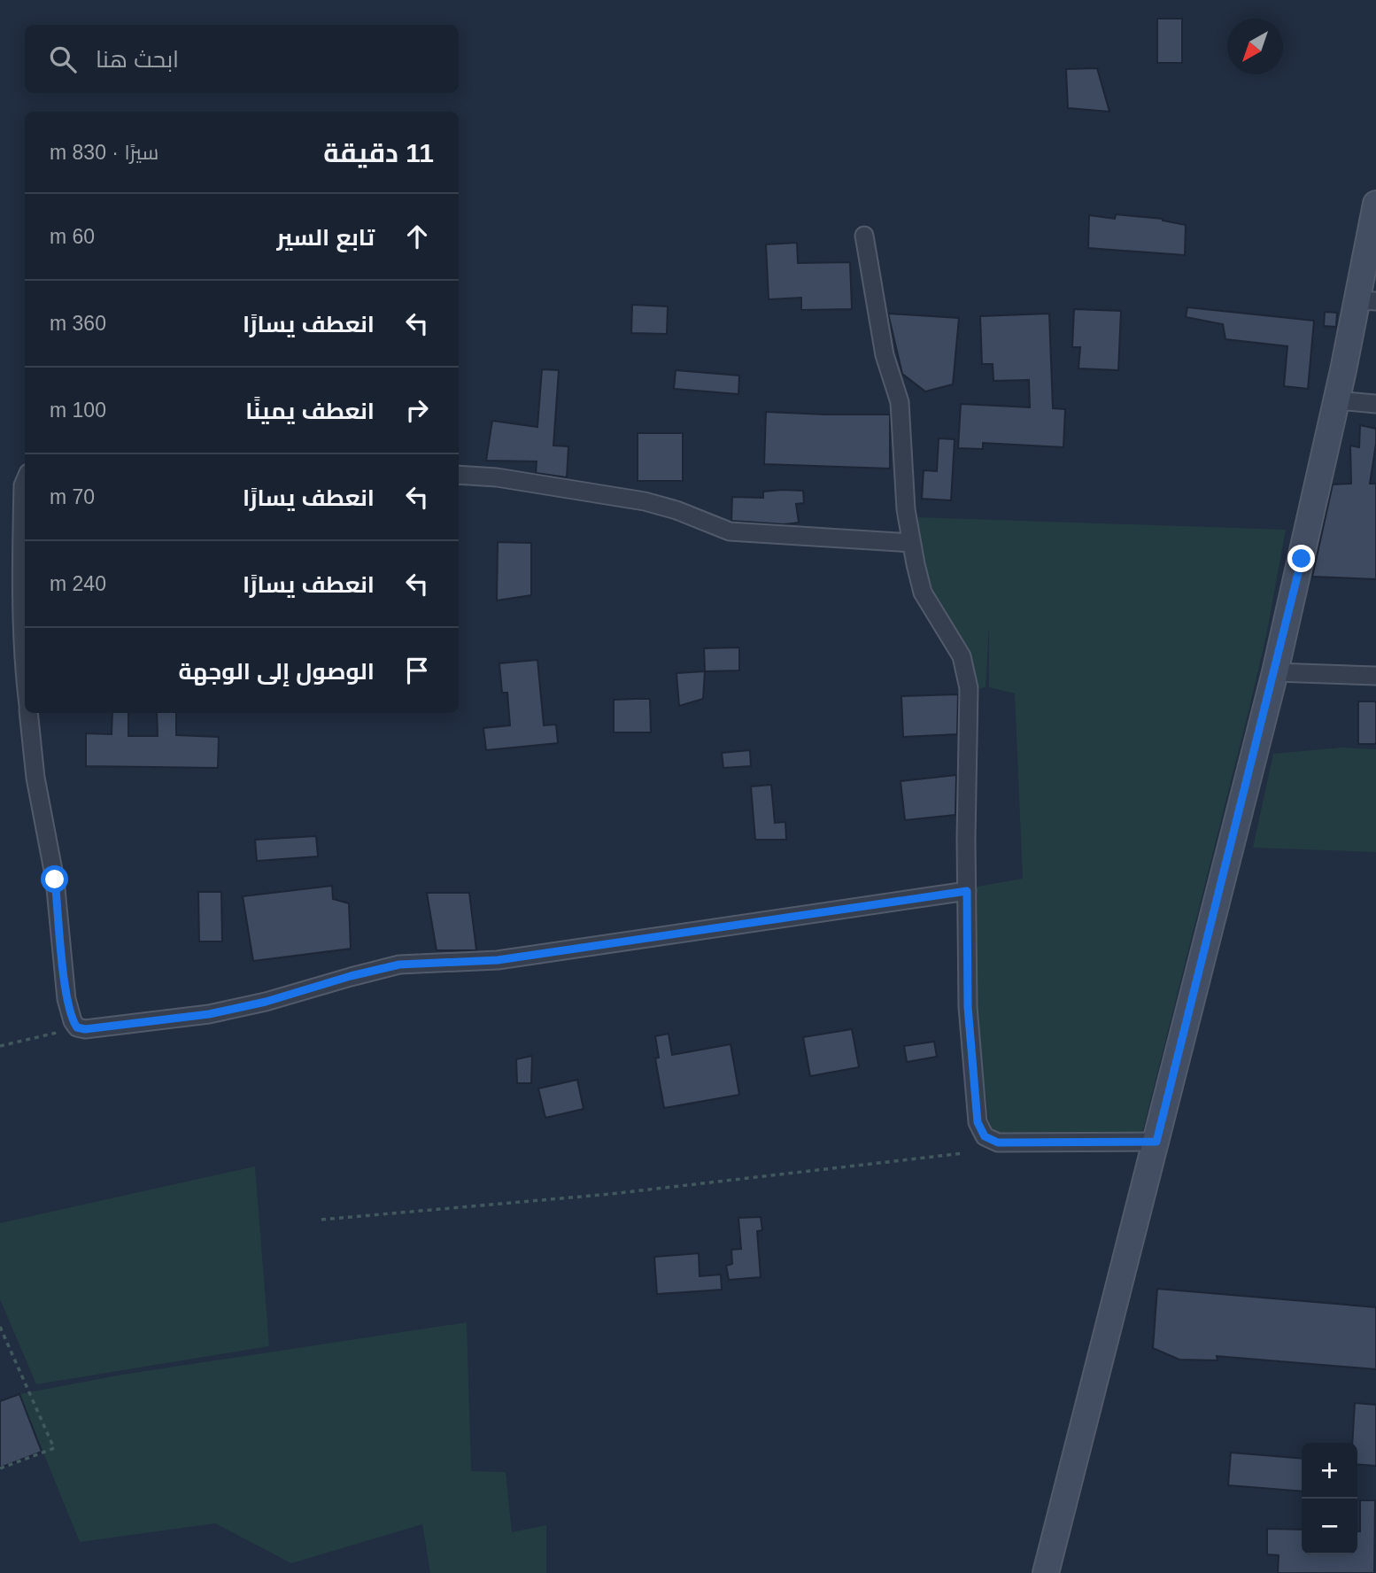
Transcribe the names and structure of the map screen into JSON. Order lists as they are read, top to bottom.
{
  "north": "bottom left",
  "page": {
    "search": "ابحث هنا",
    "heading": ["11 دقيقة", "سيرًا · 830 m"],
    "list": [
      ["تابع السير", "60 m"],
      ["انعطف يسارًا", "360 m"],
      ["انعطف يمينًا", "100 m"],
      ["انعطف يسارًا", "70 m"],
      ["انعطف يسارًا", "240 m"],
      "الوصول إلى الوجهة"
    ],
    "map_buttons": ["+", "−"]
  }
}
